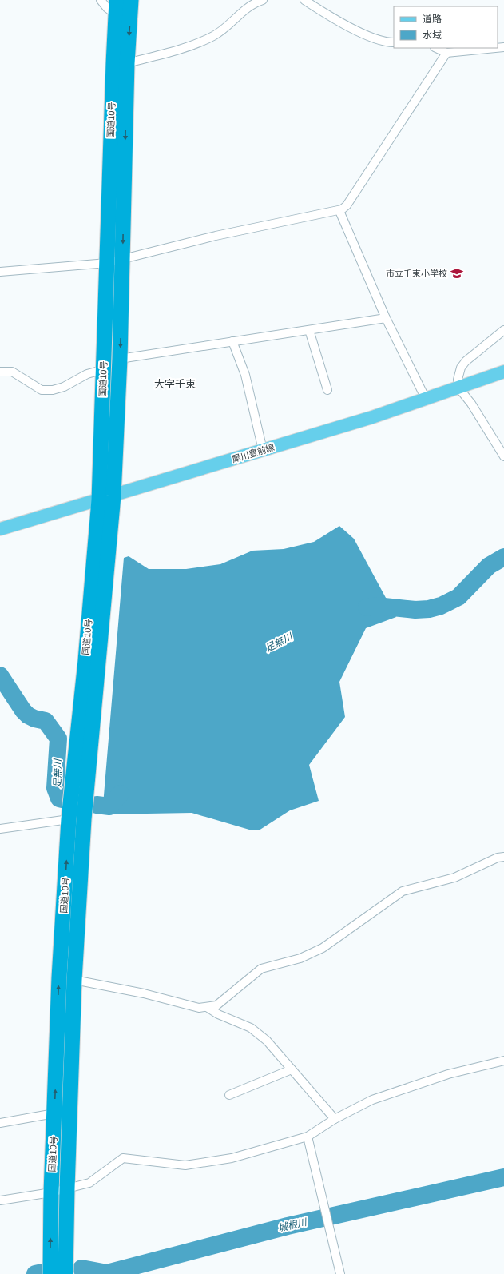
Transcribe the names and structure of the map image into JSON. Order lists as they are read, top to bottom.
{
  "streets": {
    "highway": ["国道10号"],
    "main road": ["犀川豊前線"]
  },
  "crossings": [
    ["国道10号", "犀川豊前線"]
  ],
  "districts": ["大字千束"],
  "water": ["足無川", "城根川"],
  "places": {
    "school or university": ["市立千束小学校"]
  },
  "legend": ["道路", "水域"]
}
